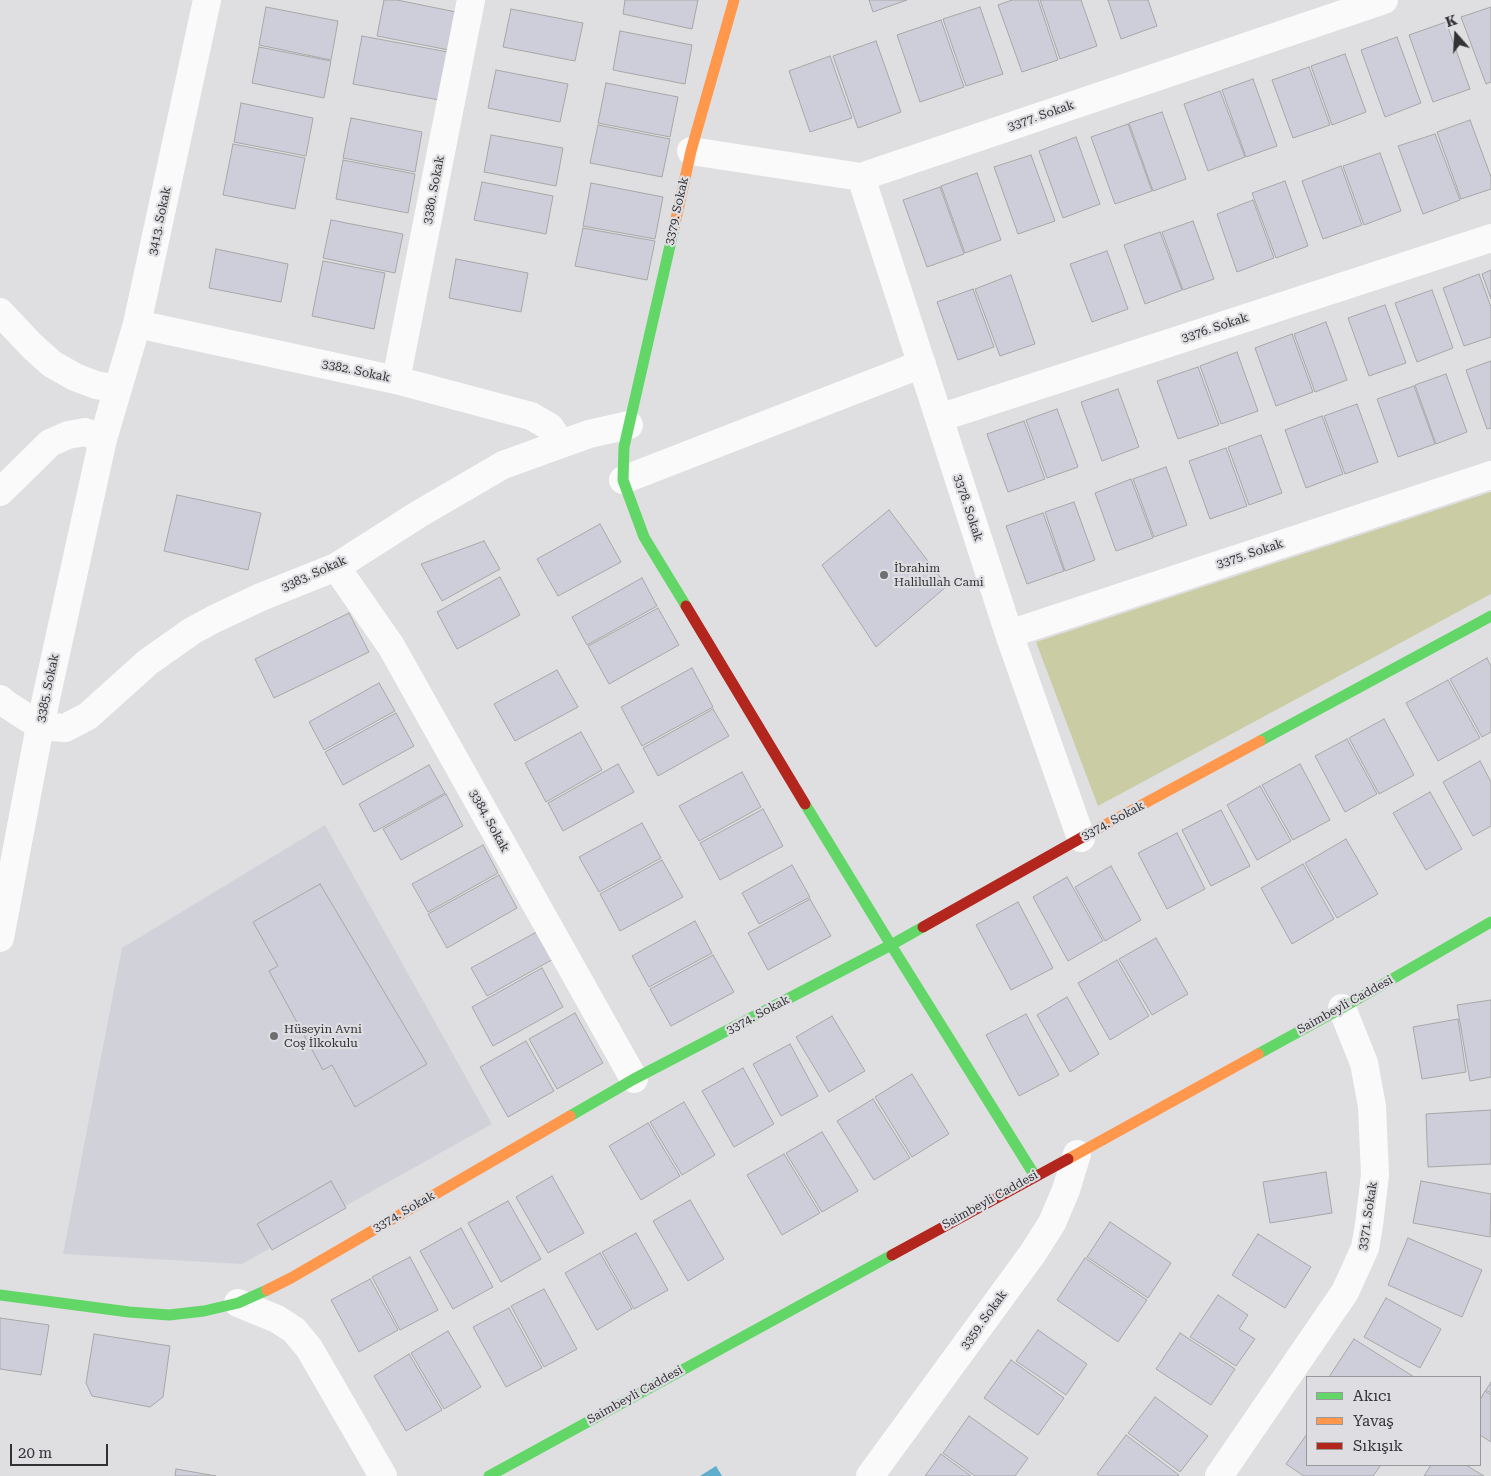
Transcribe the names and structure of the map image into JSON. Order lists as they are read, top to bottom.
{
  "streets": {
    "street": [
      "3377. Sokak",
      "3380. Sokak",
      "3379. Sokak",
      "3413. Sokak",
      "3376. Sokak",
      "3382. Sokak",
      "3378. Sokak",
      "3375. Sokak",
      "3383. Sokak",
      "3385. Sokak",
      "3384. Sokak",
      "3374. Sokak",
      "Saimbeyli Caddesi",
      "3371. Sokak",
      "3359. Sokak"
    ]
  },
  "crossings": [
    ["3377. Sokak", "3379. Sokak"],
    ["3377. Sokak", "3378. Sokak"],
    ["3380. Sokak", "3382. Sokak"],
    ["3379. Sokak", "3383. Sokak"],
    ["3413. Sokak", "3382. Sokak"],
    ["3413. Sokak", "3385. Sokak"],
    ["3376. Sokak", "3378. Sokak"],
    ["3382. Sokak", "3383. Sokak"],
    ["3378. Sokak", "3375. Sokak"],
    ["3378. Sokak", "3374. Sokak"],
    ["3383. Sokak", "3385. Sokak"],
    ["3383. Sokak", "3384. Sokak"],
    ["3384. Sokak", "3374. Sokak"],
    ["Saimbeyli Caddesi", "3371. Sokak"],
    ["Saimbeyli Caddesi", "3359. Sokak"]
  ],
  "places": ["İbrahim Halilullah Cami", "Hüseyin Avni Coş İlkokulu"],
  "legend": ["Akıcı", "Yavaş", "Sıkışık"],
  "scale_bar": "20 m",
  "north": "top"
}
